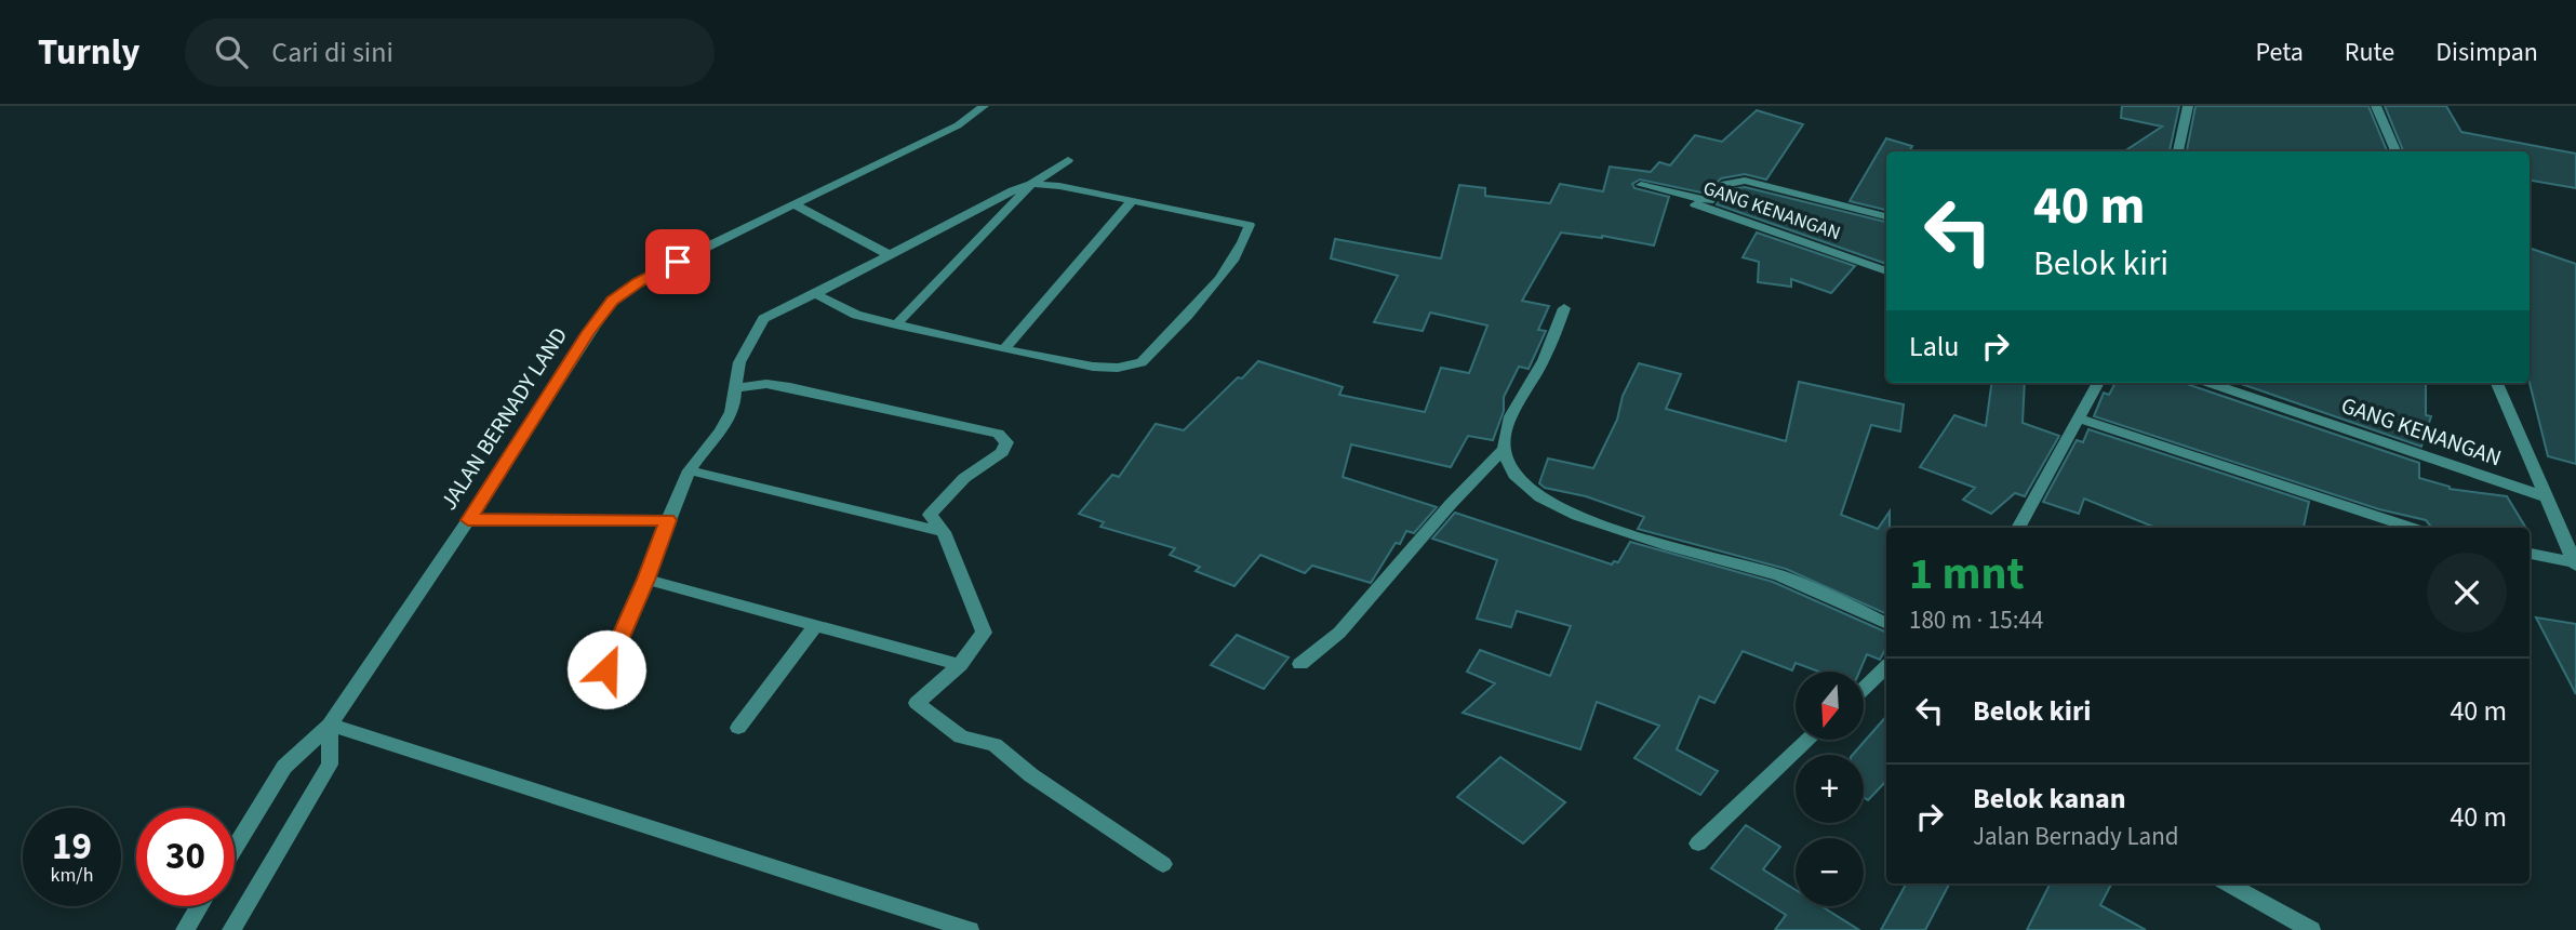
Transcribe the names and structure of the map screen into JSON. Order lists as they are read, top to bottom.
{
  "streets": {
    "street": ["GANG KENANGAN", "JALAN BERNADY LAND"]
  },
  "north": "bottom",
  "page": {
    "header": "Turnly",
    "search": "Cari di sini",
    "nav": ["Peta", "Rute", "Disimpan"],
    "turn": ["40 m", "Belok kiri"],
    "then": "Lalu",
    "heading": ["1 mnt", "180 m · 15:44"],
    "list": [
      {
        "name": "Belok kiri",
        "value": "40 m"
      },
      {
        "name": "Belok kanan",
        "note": "Jalan Bernady Land",
        "value": "40 m"
      }
    ],
    "map_buttons": ["+", "−"],
    "speed": "19 km/h",
    "limit": "30"
  }
}
